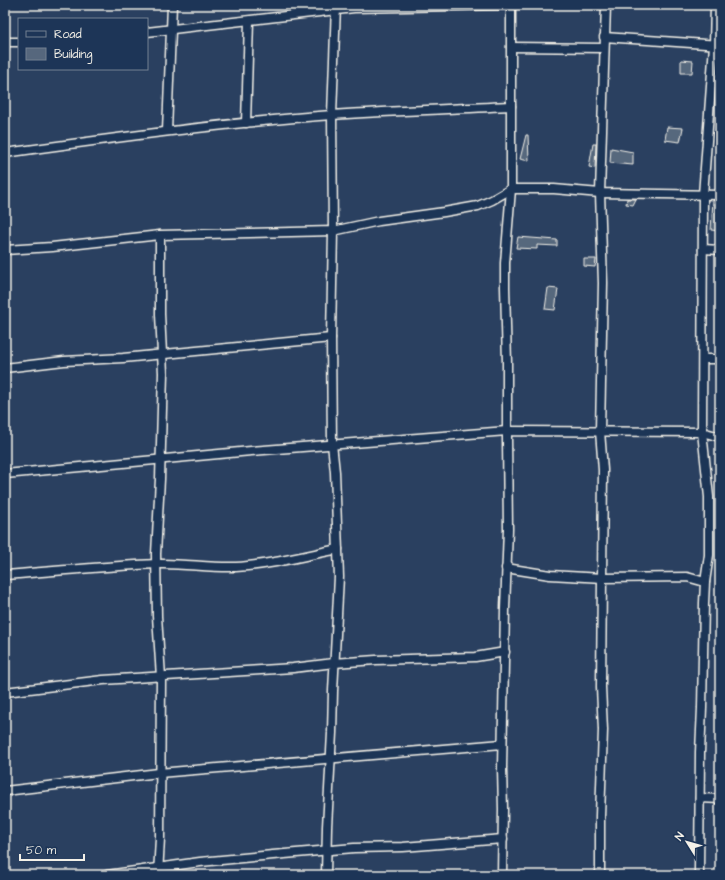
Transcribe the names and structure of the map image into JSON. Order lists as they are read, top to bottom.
{
  "legend": ["Road", "Building"],
  "scale_bar": "50 m",
  "north": "top left"
}
